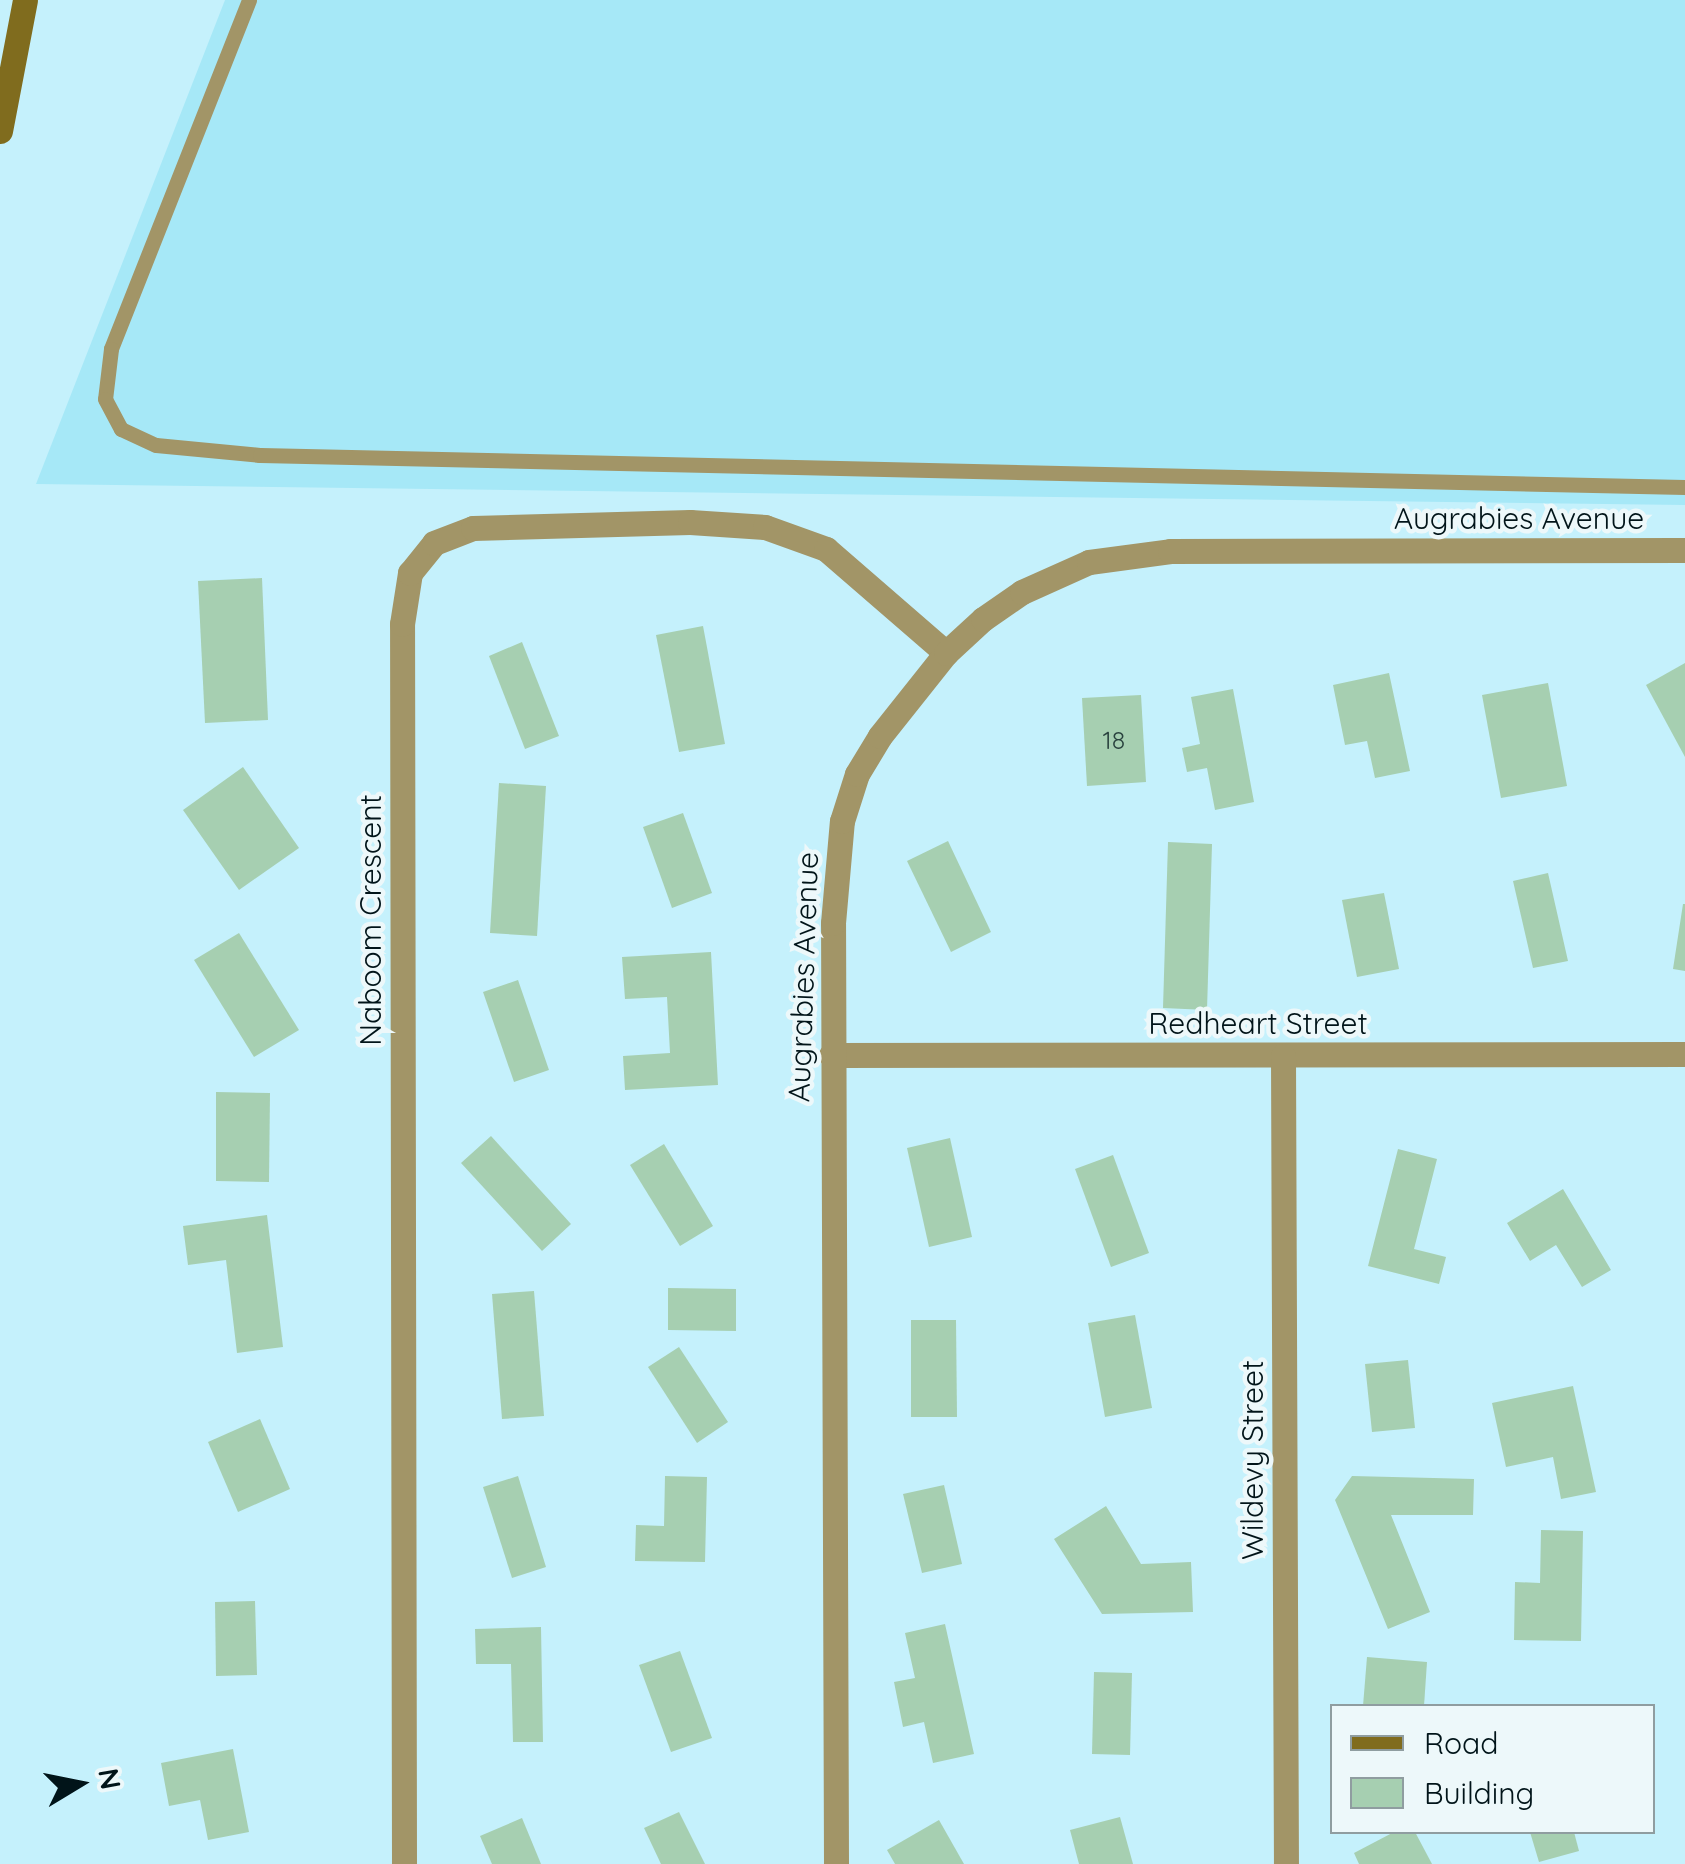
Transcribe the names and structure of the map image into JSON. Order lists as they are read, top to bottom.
{
  "streets": {
    "street": [
      "Augrabies Avenue",
      "Naboom Crescent",
      "Redheart Street",
      "Wildevy Street"
    ]
  },
  "crossings": [
    ["Augrabies Avenue", "Naboom Crescent"],
    ["Augrabies Avenue", "Redheart Street"],
    ["Redheart Street", "Wildevy Street"]
  ],
  "house_numbers": ["18"],
  "legend": ["Road", "Building"],
  "north": "right"
}
